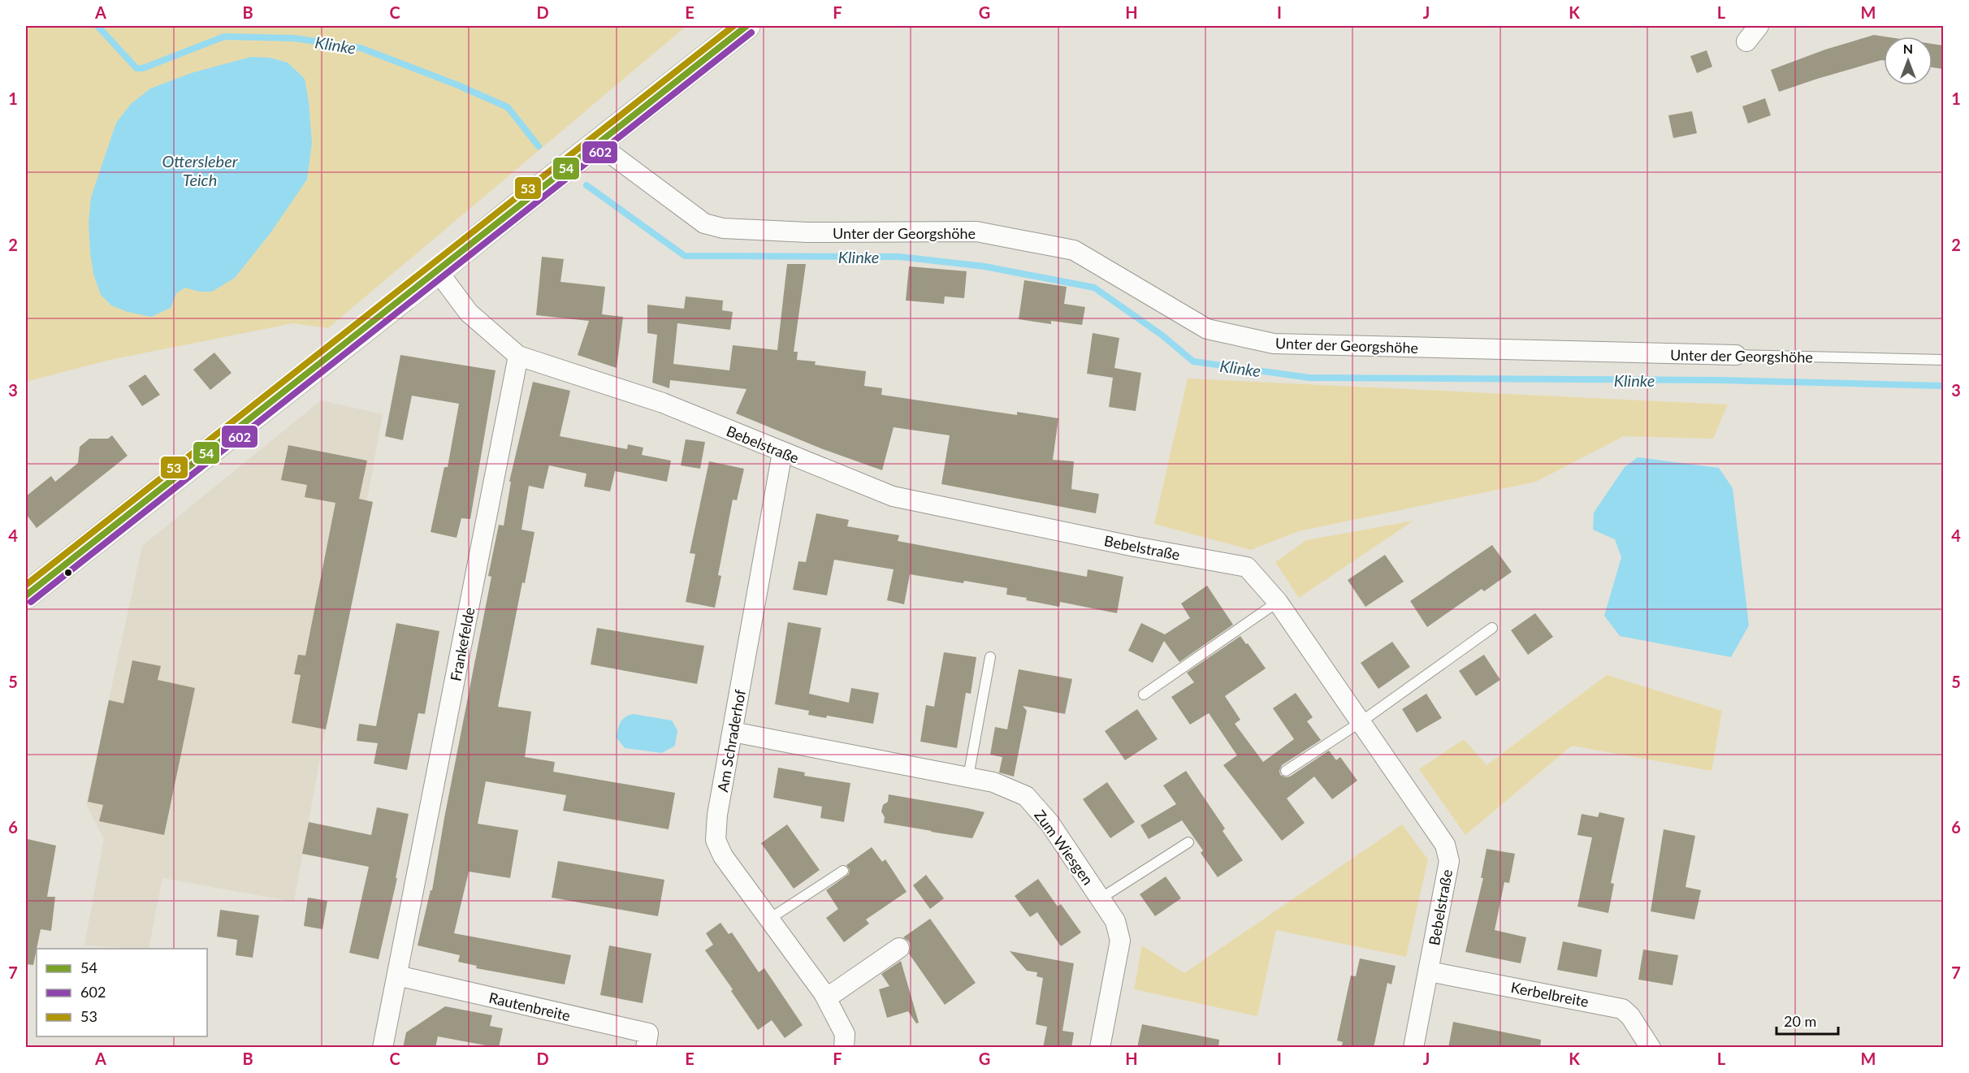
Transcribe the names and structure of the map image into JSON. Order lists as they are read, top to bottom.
{
  "streets": {
    "street": [
      "Unter der Georgshöhe",
      "Bebelstraße",
      "Frankefelde",
      "Am Schraderhof",
      "Zum Wiesgen",
      "Kerbelbreite",
      "Rautenbreite"
    ]
  },
  "crossings": [
    ["Bebelstraße", "Frankefelde"],
    ["Bebelstraße", "Am Schraderhof"],
    ["Bebelstraße", "Kerbelbreite"],
    ["Frankefelde", "Rautenbreite"],
    ["Am Schraderhof", "Zum Wiesgen"]
  ],
  "water": ["Klinke", "Ottersleber Teich"],
  "lines": ["transit line 54", "transit line 53", "transit line 602"],
  "legend": ["54", "602", "53"],
  "scale_bar": "20 m",
  "north": "top",
  "grid": {
    "columns": [
      "A",
      "B",
      "C",
      "D",
      "E",
      "F",
      "G",
      "H",
      "I",
      "J",
      "K",
      "L",
      "M"
    ],
    "rows": [
      "1",
      "2",
      "3",
      "4",
      "5",
      "6",
      "7"
    ]
  }
}
